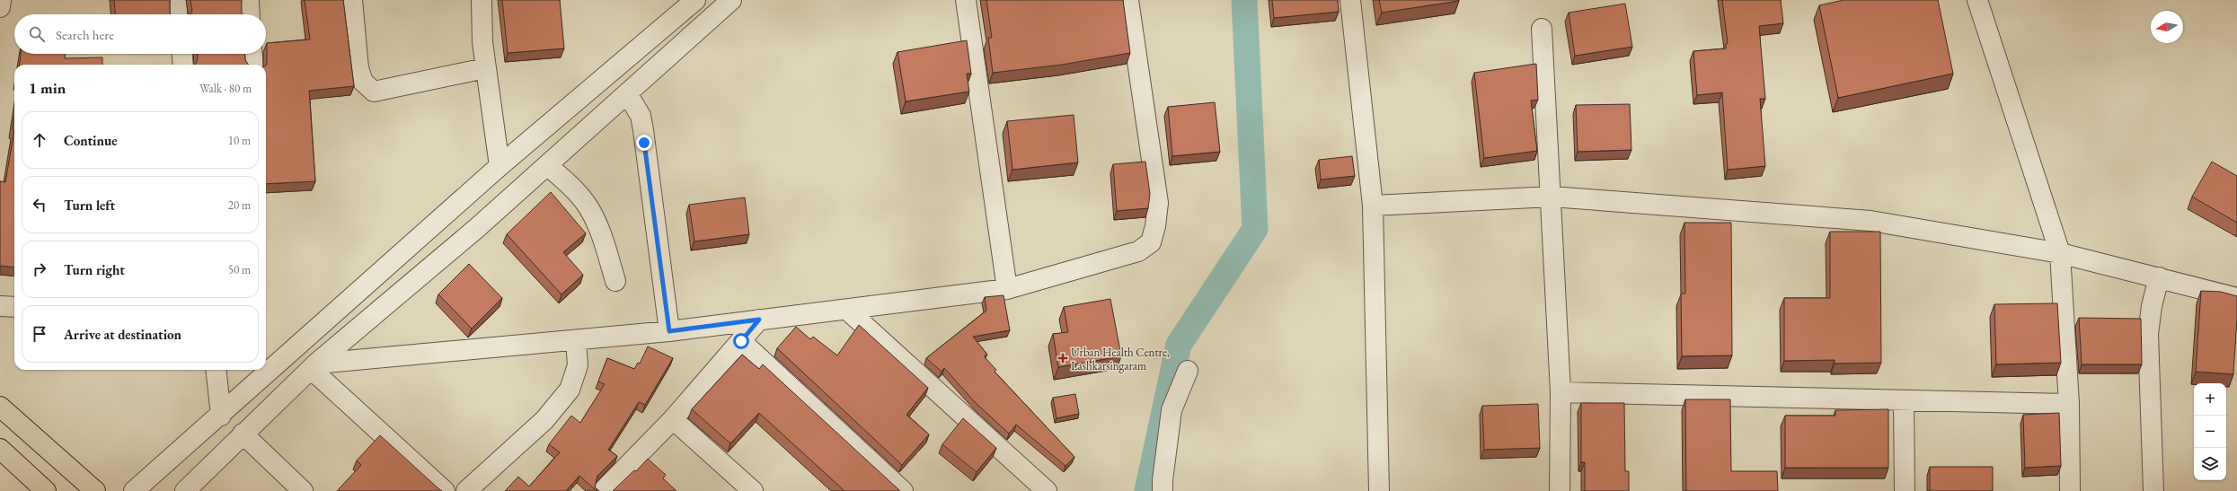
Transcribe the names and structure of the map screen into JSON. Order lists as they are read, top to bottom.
{
  "places": {
    "health": ["Urban Health Centre, Lashkarsingaram"]
  },
  "north": "left",
  "page": {
    "search": "Search here",
    "heading": ["1 min", "Walk · 80 m"],
    "list": [
      ["Continue", "10 m"],
      ["Turn left", "20 m"],
      ["Turn right", "50 m"],
      "Arrive at destination"
    ],
    "map_buttons": ["+", "−"]
  }
}
